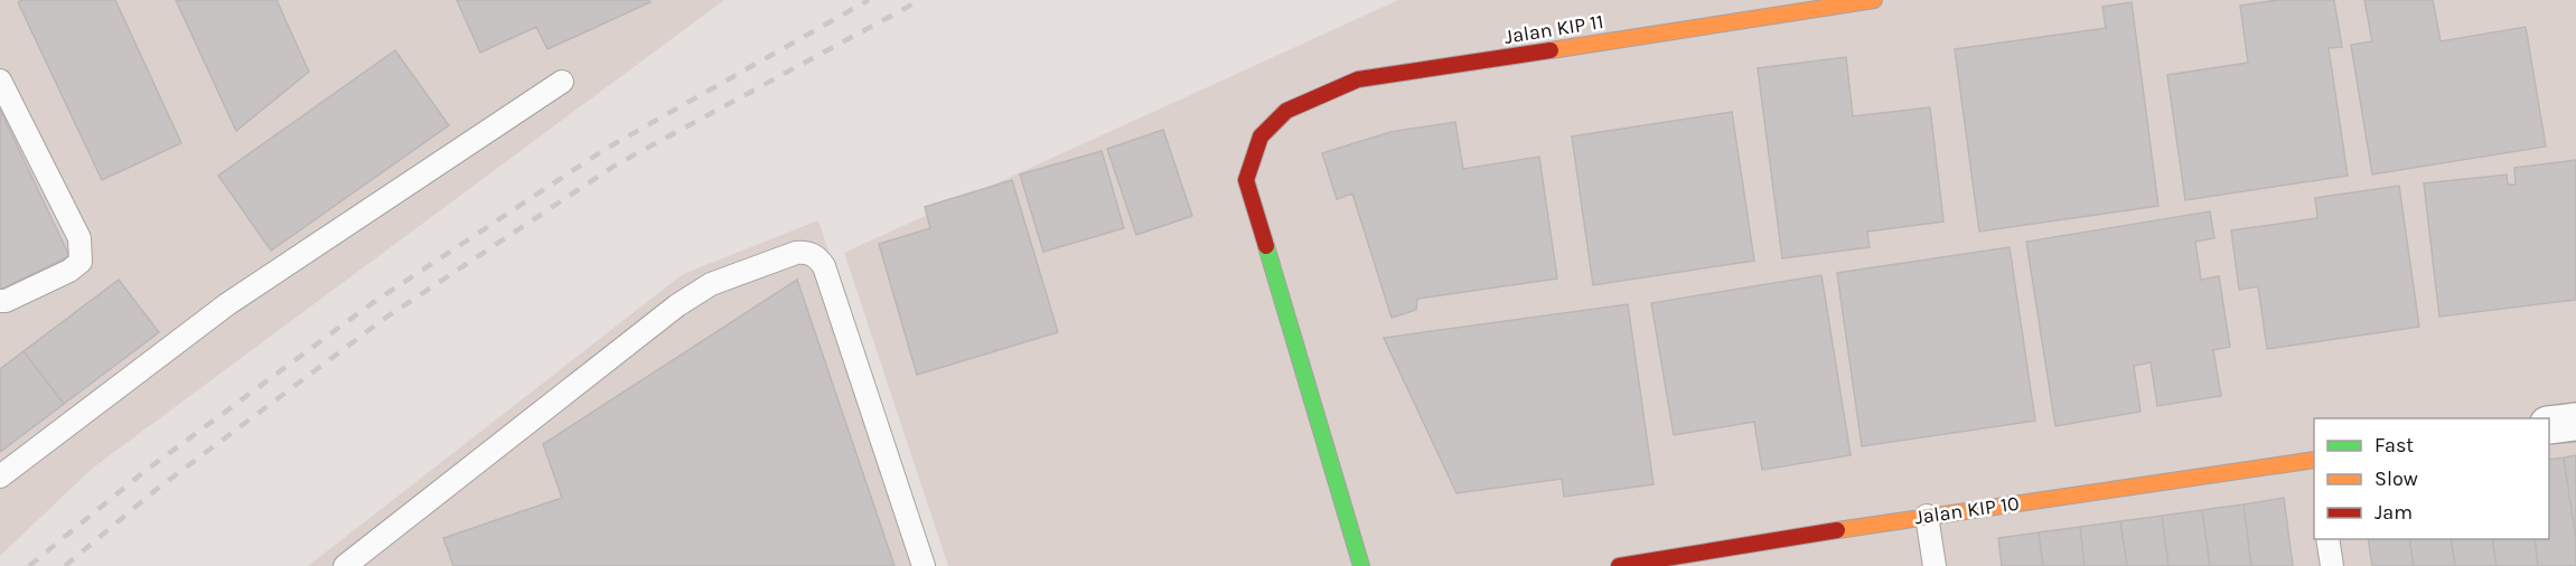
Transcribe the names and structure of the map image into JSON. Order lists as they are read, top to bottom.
{
  "streets": {
    "street": ["Jalan KIP 11", "Jalan KIP 10"]
  },
  "legend": ["Fast", "Slow", "Jam"]
}
